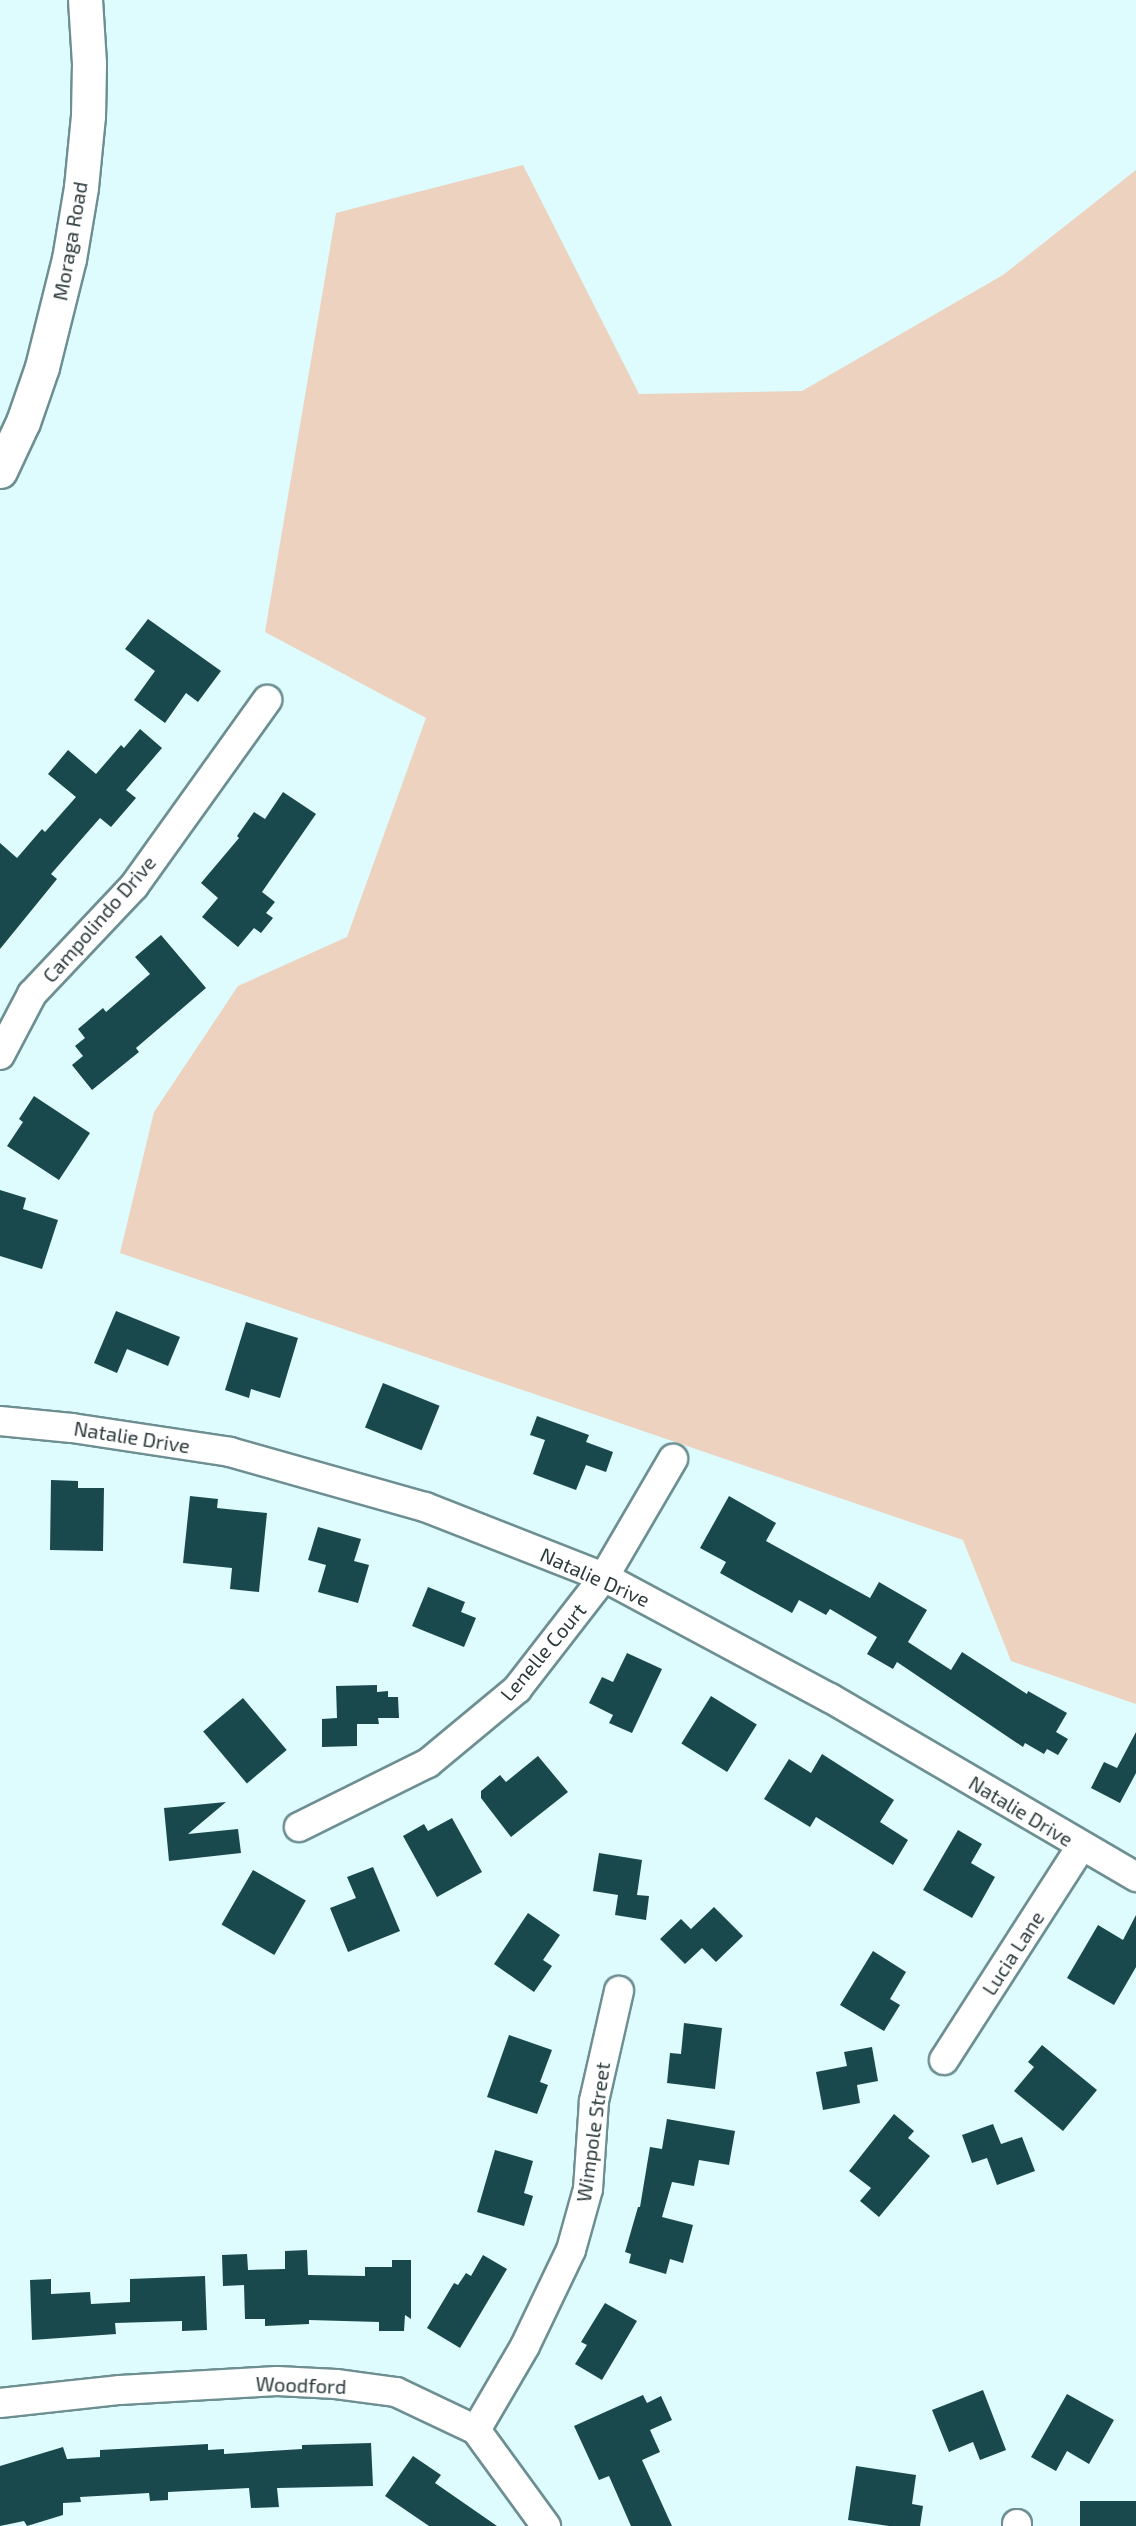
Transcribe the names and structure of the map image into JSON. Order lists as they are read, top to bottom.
{
  "streets": {
    "main road": ["Moraga Road"],
    "street": [
      "Campolindo Drive",
      "Natalie Drive",
      "Lenelle Court",
      "Lucia Lane",
      "Wimpole Street",
      "Woodford"
    ]
  },
  "crossings": [
    ["Natalie Drive", "Lenelle Court"],
    ["Natalie Drive", "Lucia Lane"],
    ["Wimpole Street", "Woodford"]
  ]
}
